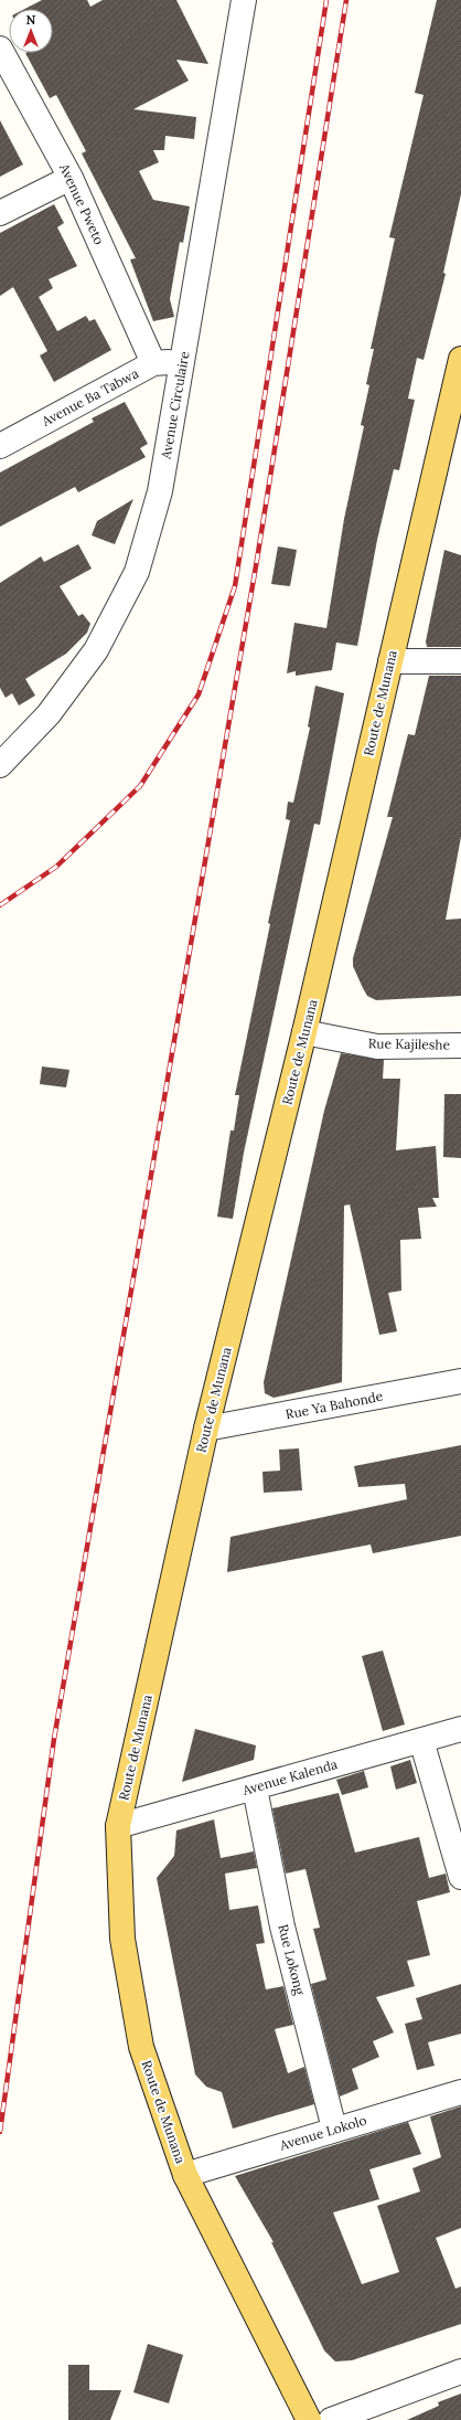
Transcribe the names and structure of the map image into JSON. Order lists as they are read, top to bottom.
{
  "streets": {
    "main road": ["Route de Munana"],
    "street": [
      "Avenue Pweto",
      "Avenue Ba Tabwa",
      "Avenue Circulaire",
      "Rue Kajileshe",
      "Rue Ya Bahonde",
      "Avenue Kalenda",
      "Rue Lokong",
      "Avenue Lokolo"
    ]
  },
  "crossings": [
    ["Avenue Pweto", "Avenue Ba Tabwa"],
    ["Avenue Ba Tabwa", "Avenue Circulaire"],
    ["Route de Munana", "Rue Kajileshe"],
    ["Route de Munana", "Rue Ya Bahonde"],
    ["Route de Munana", "Avenue Kalenda"],
    ["Route de Munana", "Avenue Lokolo"],
    ["Avenue Kalenda", "Rue Lokong"],
    ["Rue Lokong", "Avenue Lokolo"]
  ],
  "north": "top"
}
